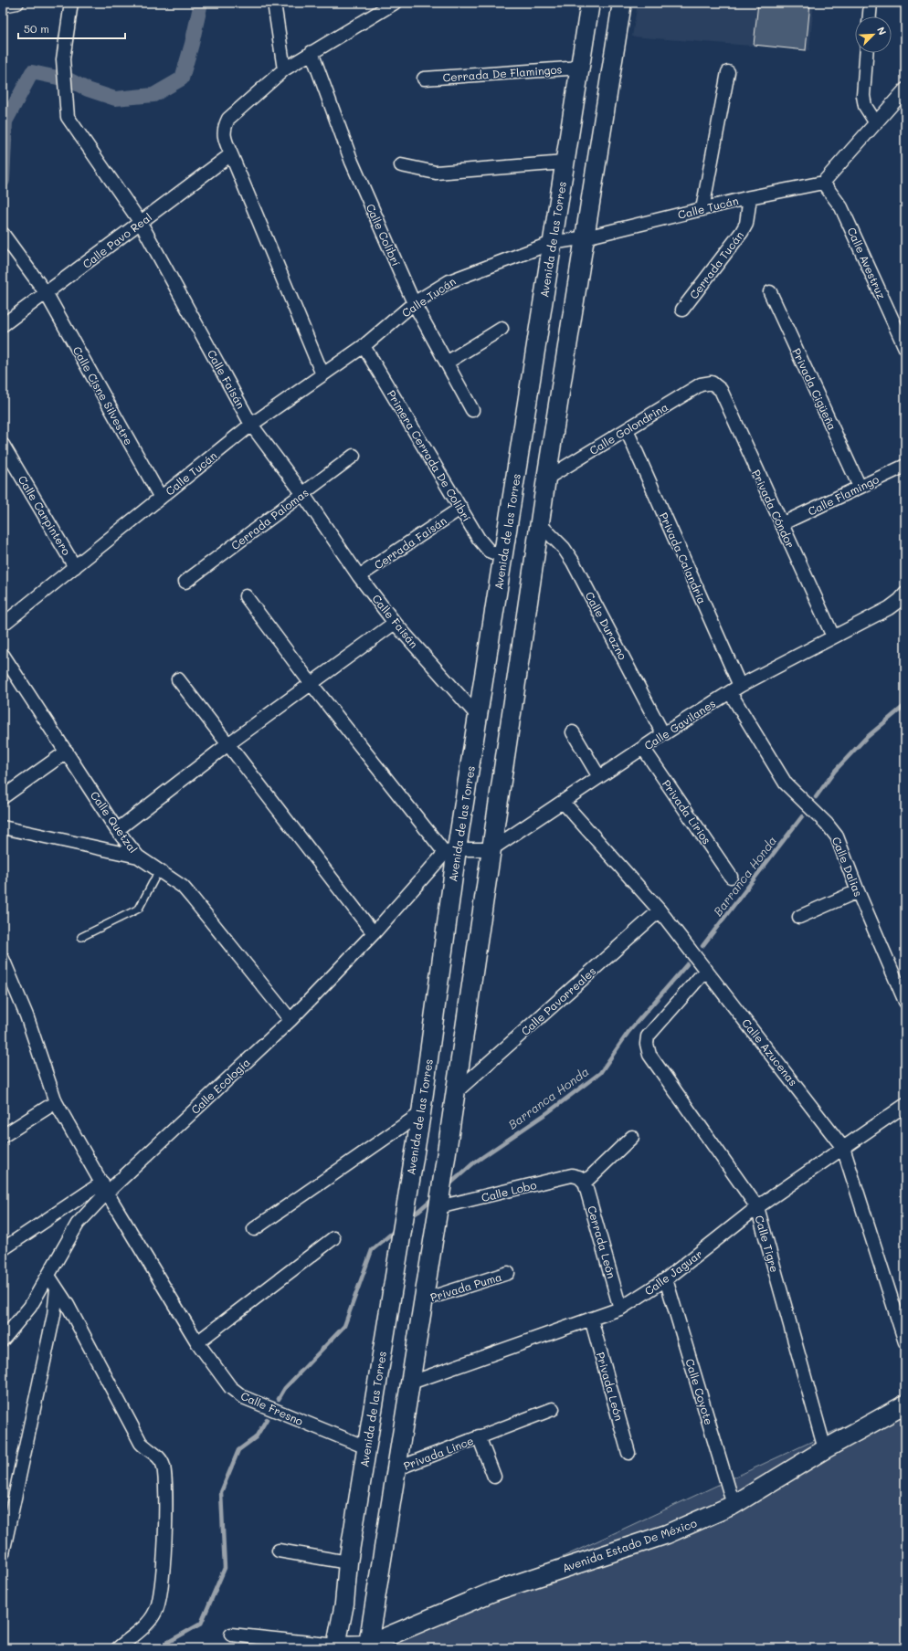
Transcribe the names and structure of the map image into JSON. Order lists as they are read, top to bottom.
{
  "streets": {
    "main road": ["Avenida de las Torres", "Avenida Estado De México"],
    "street": [
      "Cerrada De Flamingos",
      "Calle Tucán",
      "Calle Colibrí",
      "Calle Pavo Real",
      "Calle Avestruz",
      "Cerrada Tucán",
      "Calle Faisán",
      "Privada Cigüeña",
      "Calle Cisne Silvestre",
      "Calle Golondrina",
      "Primera Cerrada De Colibrí",
      "Calle Flamingo",
      "Privada Cóndor",
      "Calle Carpintero",
      "Cerrada Palomas",
      "Cerrada Faisán",
      "Privada Calandria",
      "Calle Durazno",
      "Calle Gavilanes",
      "Privada Lirios",
      "Calle Quetzal",
      "Calle Dalias",
      "Calle Pavorreales",
      "Calle Azucenas",
      "Calle Ecología",
      "Calle Lobo",
      "Cerrada León",
      "Calle Tigre",
      "Calle Jaguar",
      "Privada Puma",
      "Privada León",
      "Calle Coyote",
      "Calle Fresno",
      "Privada Lince"
    ]
  },
  "crossings": [
    ["Cerrada De Flamingos", "Avenida de las Torres"],
    ["Calle Tucán", "Calle Colibrí"],
    ["Calle Tucán", "Avenida de las Torres"],
    ["Calle Tucán", "Calle Avestruz"],
    ["Calle Tucán", "Cerrada Tucán"],
    ["Calle Tucán", "Calle Faisán"],
    ["Calle Tucán", "Calle Cisne Silvestre"],
    ["Calle Tucán", "Primera Cerrada De Colibrí"],
    ["Calle Tucán", "Calle Carpintero"],
    ["Avenida de las Torres", "Calle Faisán"],
    ["Avenida de las Torres", "Primera Cerrada De Colibrí"],
    ["Avenida de las Torres", "Calle Ecología"],
    ["Avenida de las Torres", "Calle Fresno"],
    ["Avenida de las Torres", "Avenida Estado De México"],
    ["Calle Pavo Real", "Calle Faisán"],
    ["Calle Pavo Real", "Calle Cisne Silvestre"],
    ["Calle Faisán", "Cerrada Palomas"],
    ["Calle Faisán", "Cerrada Faisán"],
    ["Privada Cigüeña", "Calle Flamingo"],
    ["Calle Golondrina", "Privada Cóndor"],
    ["Calle Golondrina", "Privada Calandria"],
    ["Primera Cerrada De Colibrí", "Cerrada Faisán"],
    ["Calle Flamingo", "Privada Cóndor"],
    ["Privada Cóndor", "Calle Gavilanes"],
    ["Privada Calandria", "Calle Gavilanes"],
    ["Privada Calandria", "Calle Dalias"],
    ["Calle Durazno", "Calle Gavilanes"],
    ["Calle Gavilanes", "Privada Lirios"],
    ["Calle Gavilanes", "Calle Dalias"],
    ["Calle Gavilanes", "Calle Azucenas"],
    ["Calle Quetzal", "Calle Ecología"],
    ["Calle Pavorreales", "Calle Azucenas"],
    ["Calle Azucenas", "Calle Tigre"],
    ["Calle Azucenas", "Calle Jaguar"],
    ["Calle Ecología", "Calle Fresno"],
    ["Calle Lobo", "Cerrada León"],
    ["Cerrada León", "Calle Jaguar"],
    ["Calle Tigre", "Calle Jaguar"],
    ["Calle Tigre", "Avenida Estado De México"],
    ["Calle Jaguar", "Privada León"],
    ["Calle Jaguar", "Calle Coyote"],
    ["Calle Coyote", "Avenida Estado De México"]
  ],
  "water": ["Barranca Honda"],
  "scale_bar": "50 m",
  "north": "top right"
}
